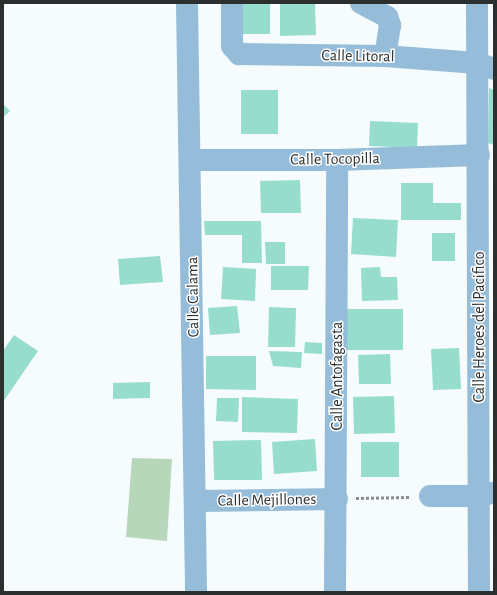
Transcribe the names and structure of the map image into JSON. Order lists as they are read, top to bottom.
{
  "streets": {
    "street": [
      "Calle Litoral",
      "Calle Tocopilla",
      "Calle Calama",
      "Calle Heroes del Pacifico",
      "Calle Antofagasta",
      "Calle Mejillones"
    ]
  },
  "crossings": [
    ["Calle Litoral", "Calle Heroes del Pacifico"],
    ["Calle Tocopilla", "Calle Calama"],
    ["Calle Tocopilla", "Calle Heroes del Pacifico"],
    ["Calle Tocopilla", "Calle Antofagasta"],
    ["Calle Calama", "Calle Mejillones"],
    ["Calle Antofagasta", "Calle Mejillones"]
  ]
}
